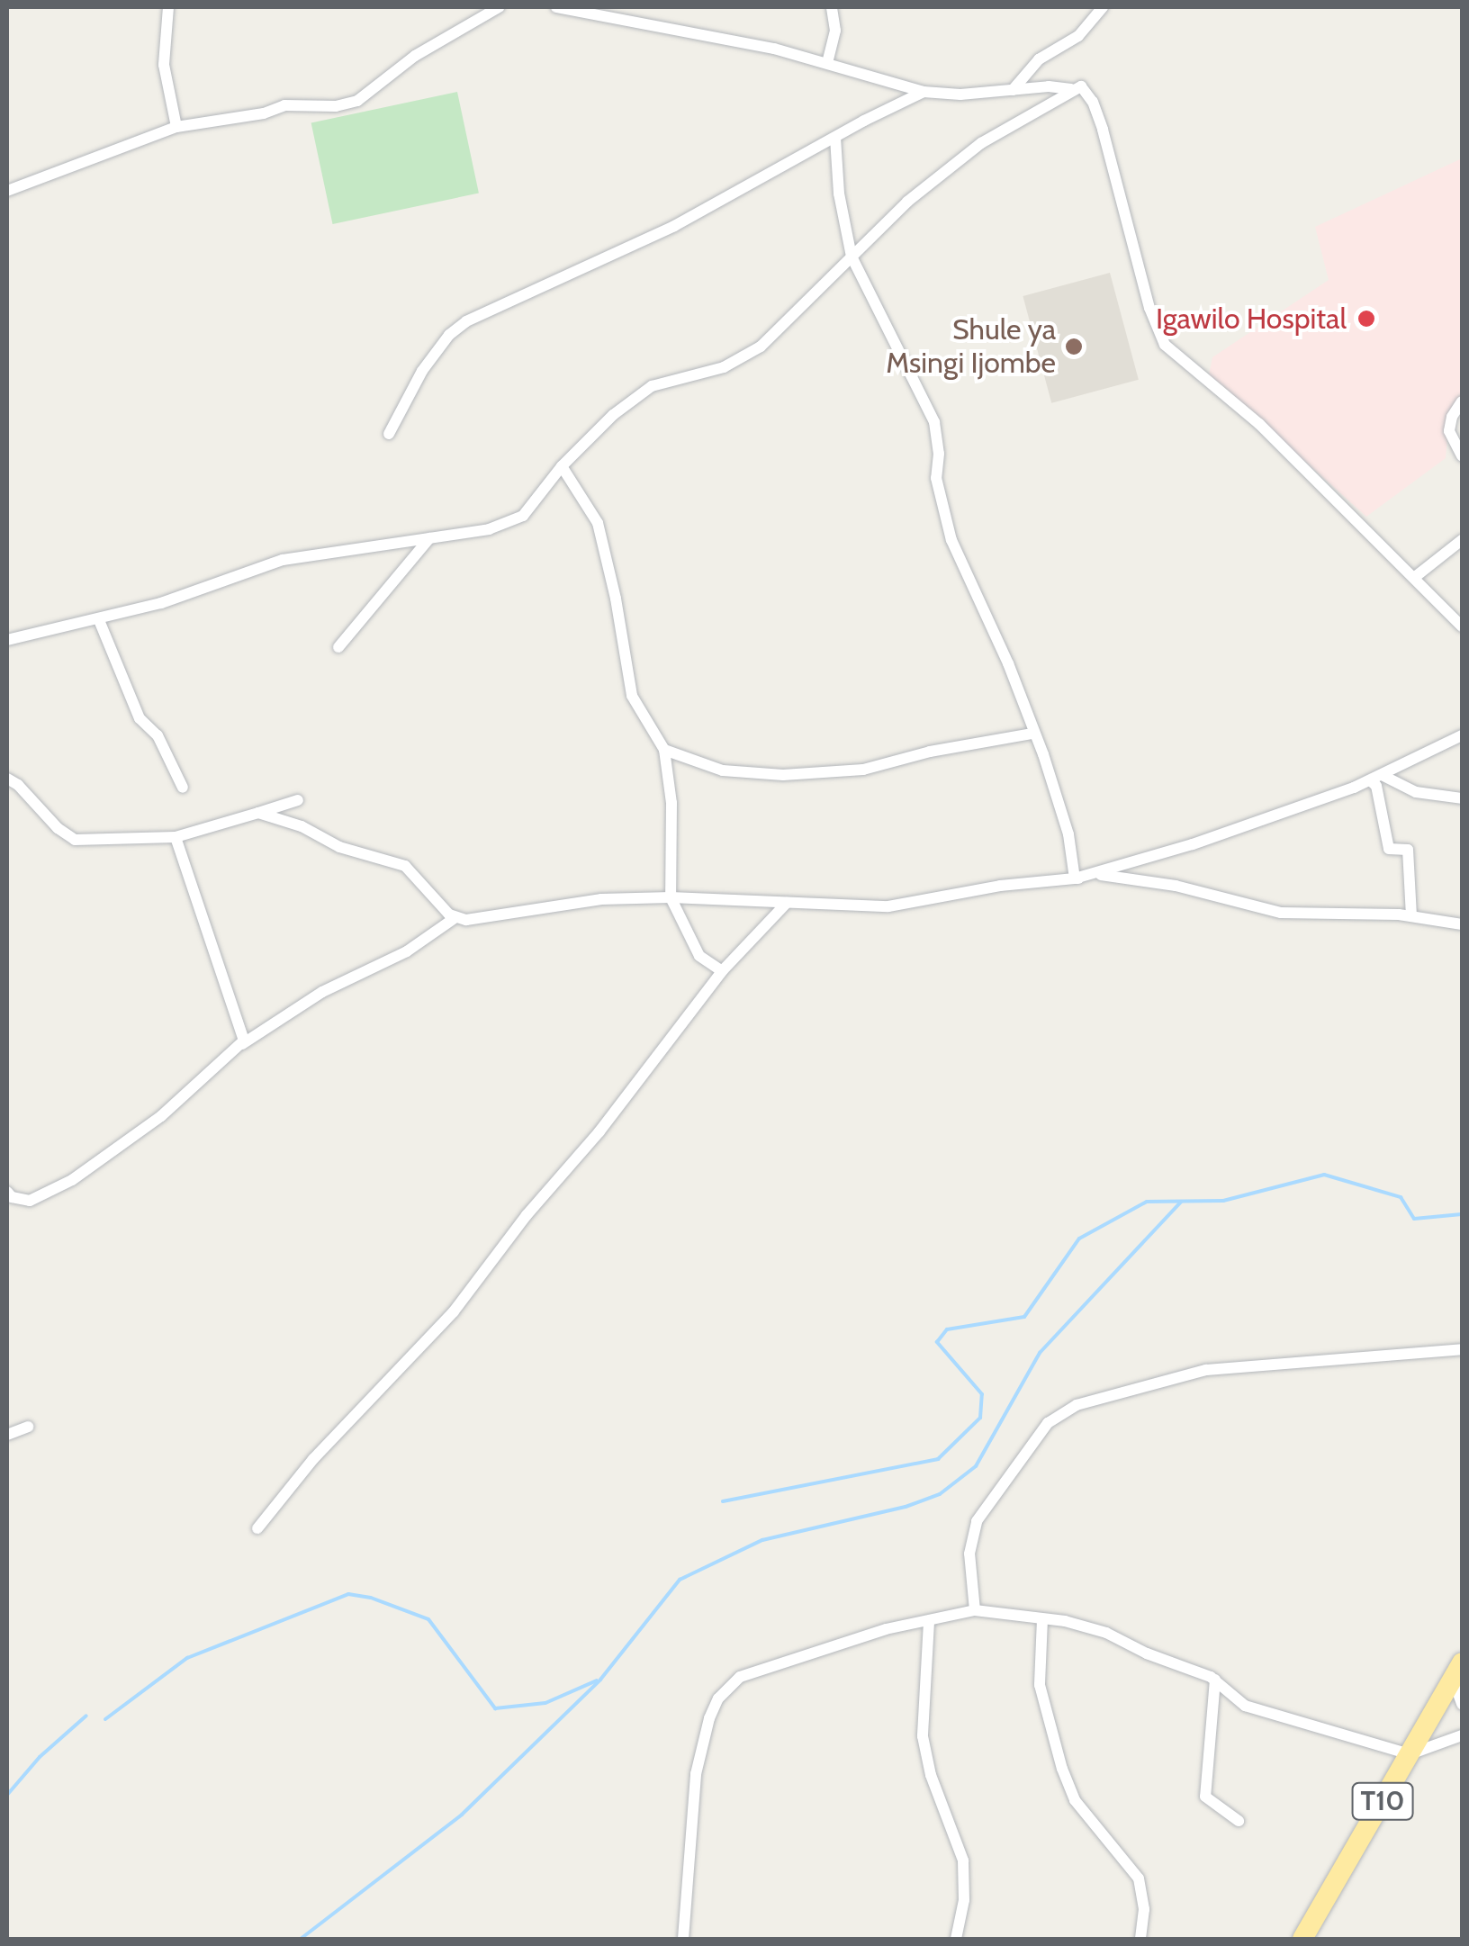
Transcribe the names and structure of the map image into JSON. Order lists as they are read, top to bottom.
{
  "streets": {
    "highway": ["T10"]
  },
  "places": ["Igawilo Hospital", "Shule ya Msingi Ijombe"]
}
